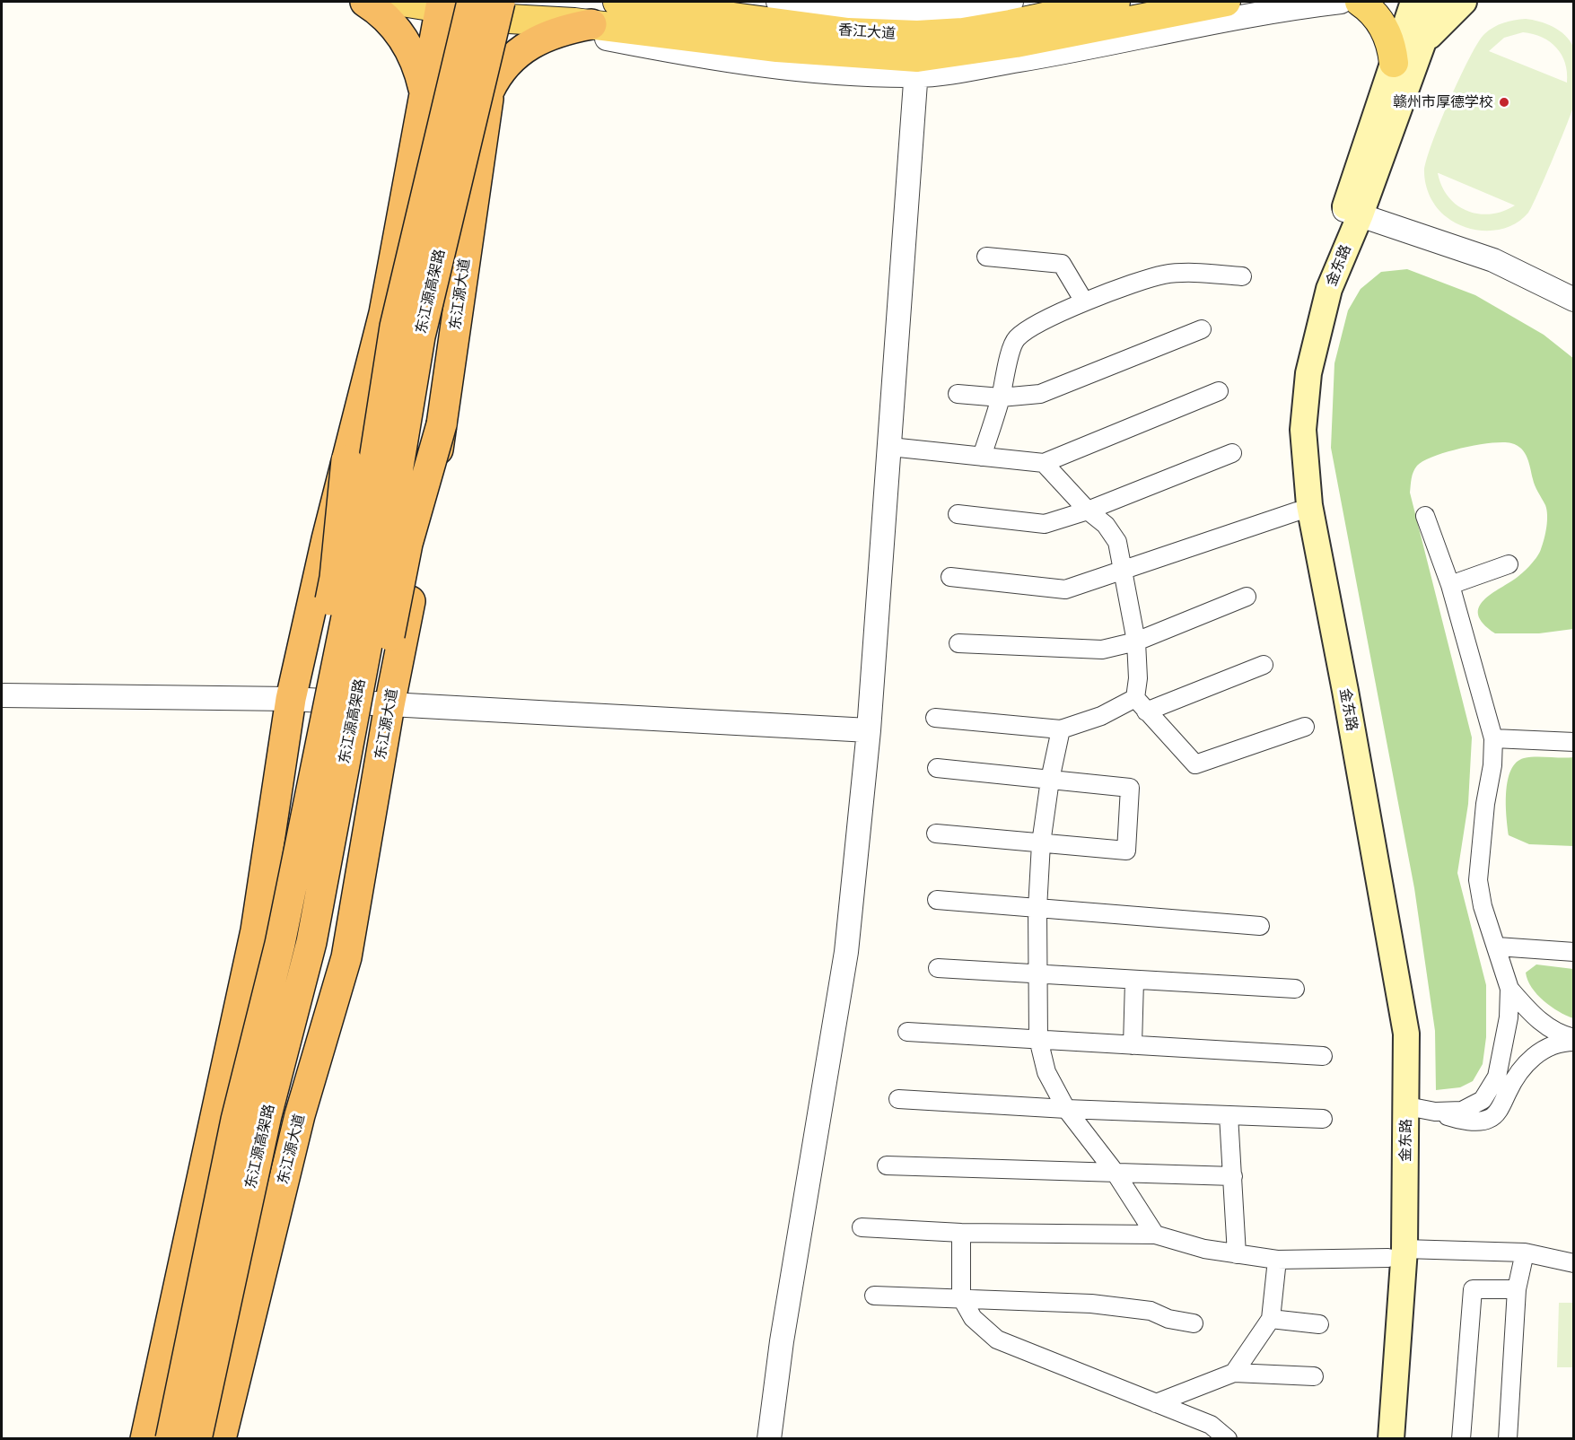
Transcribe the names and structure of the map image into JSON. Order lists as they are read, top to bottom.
{
  "streets": {
    "highway": ["东江源高架路", "东江源大道"],
    "main road": ["香江大道", "金东路"]
  },
  "crossings": [
    ["东江源高架路", "东江源大道"]
  ],
  "places": ["赣州市厚德学校"]
}
